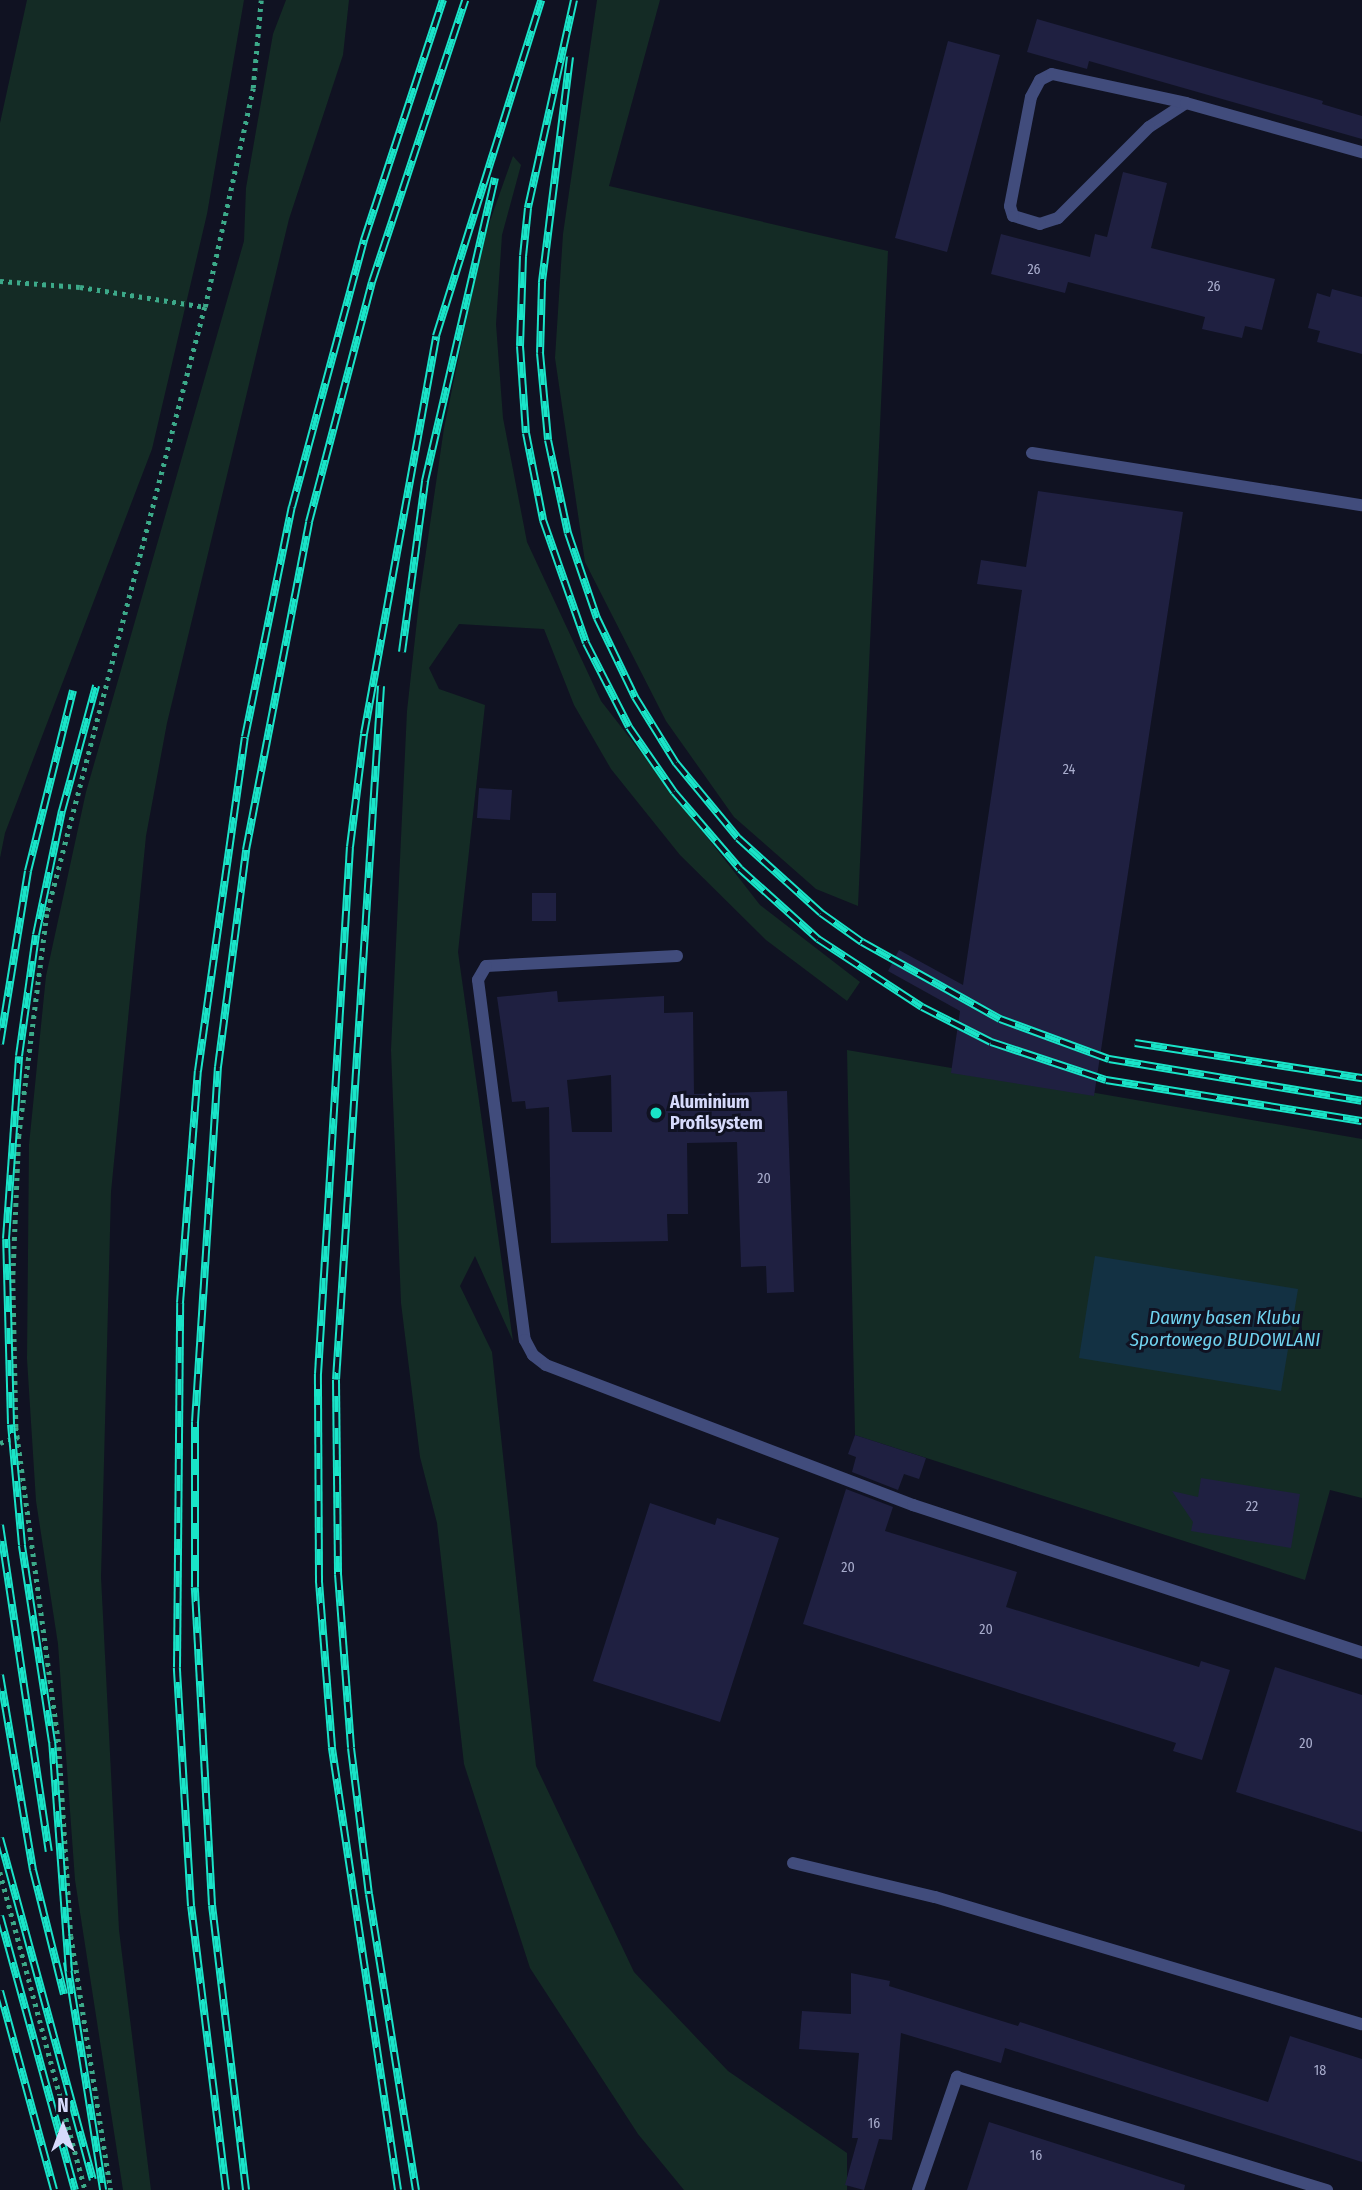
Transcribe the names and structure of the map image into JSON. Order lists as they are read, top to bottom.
{
  "water": ["Dawny basen Klubu Sportowego BUDOWLANI"],
  "places": ["Aluminium Profilsystem"],
  "house_numbers": [
    "26",
    "26",
    "24",
    "20",
    "22",
    "20",
    "20",
    "20",
    "18",
    "16",
    "16"
  ],
  "north": "top"
}
